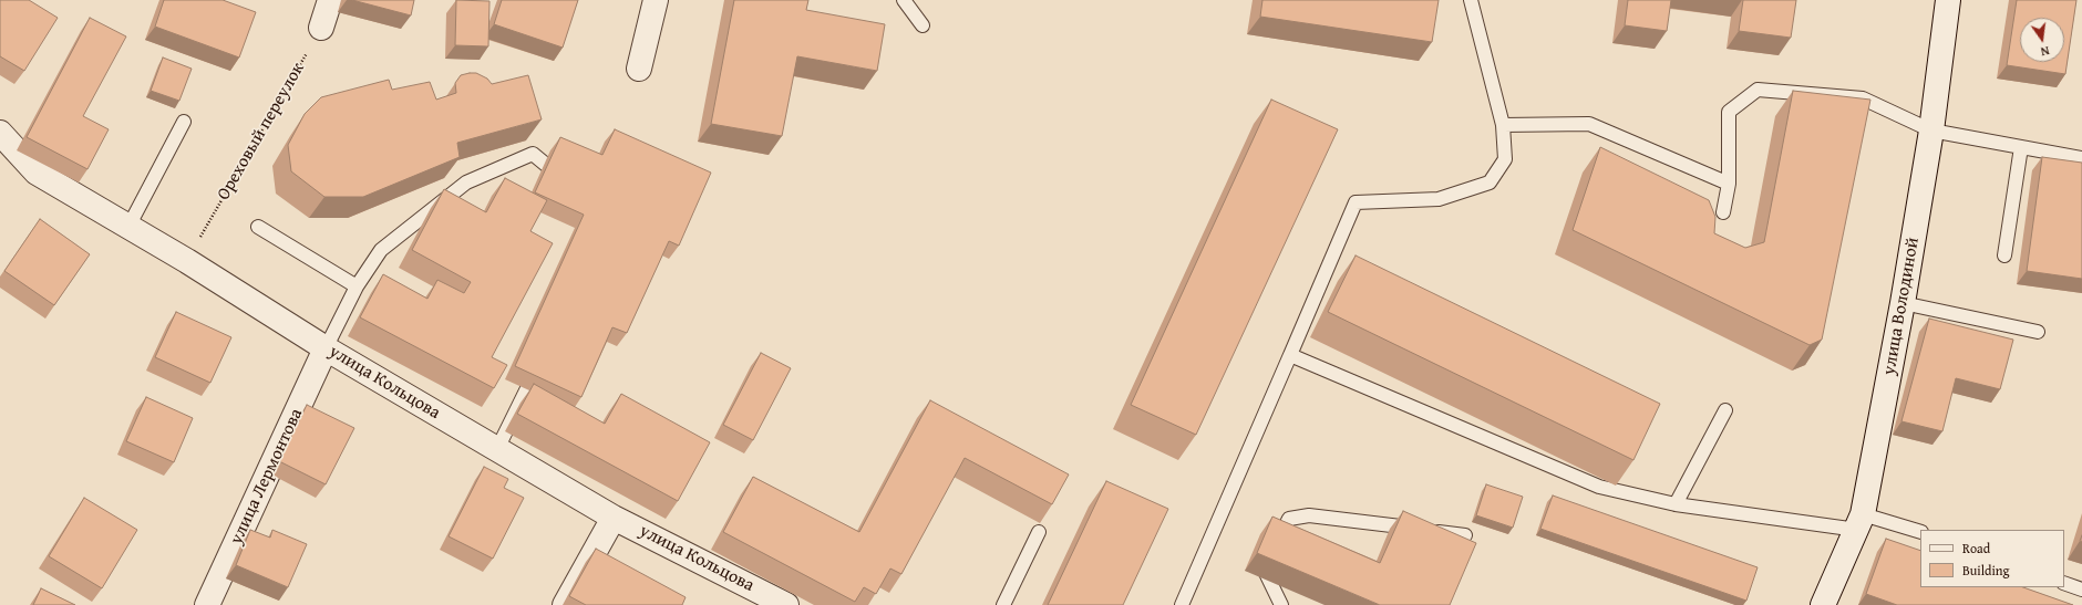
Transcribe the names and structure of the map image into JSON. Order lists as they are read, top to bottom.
{
  "streets": {
    "street": ["улица Володиной", "улица Кольцова", "улица Лермонтова"],
    "path": ["Ореховый переулок"]
  },
  "crossings": [
    ["Ореховый переулок", "улица Кольцова"],
    ["улица Кольцова", "улица Лермонтова"]
  ],
  "legend": ["Road", "Building"],
  "north": "bottom"
}
